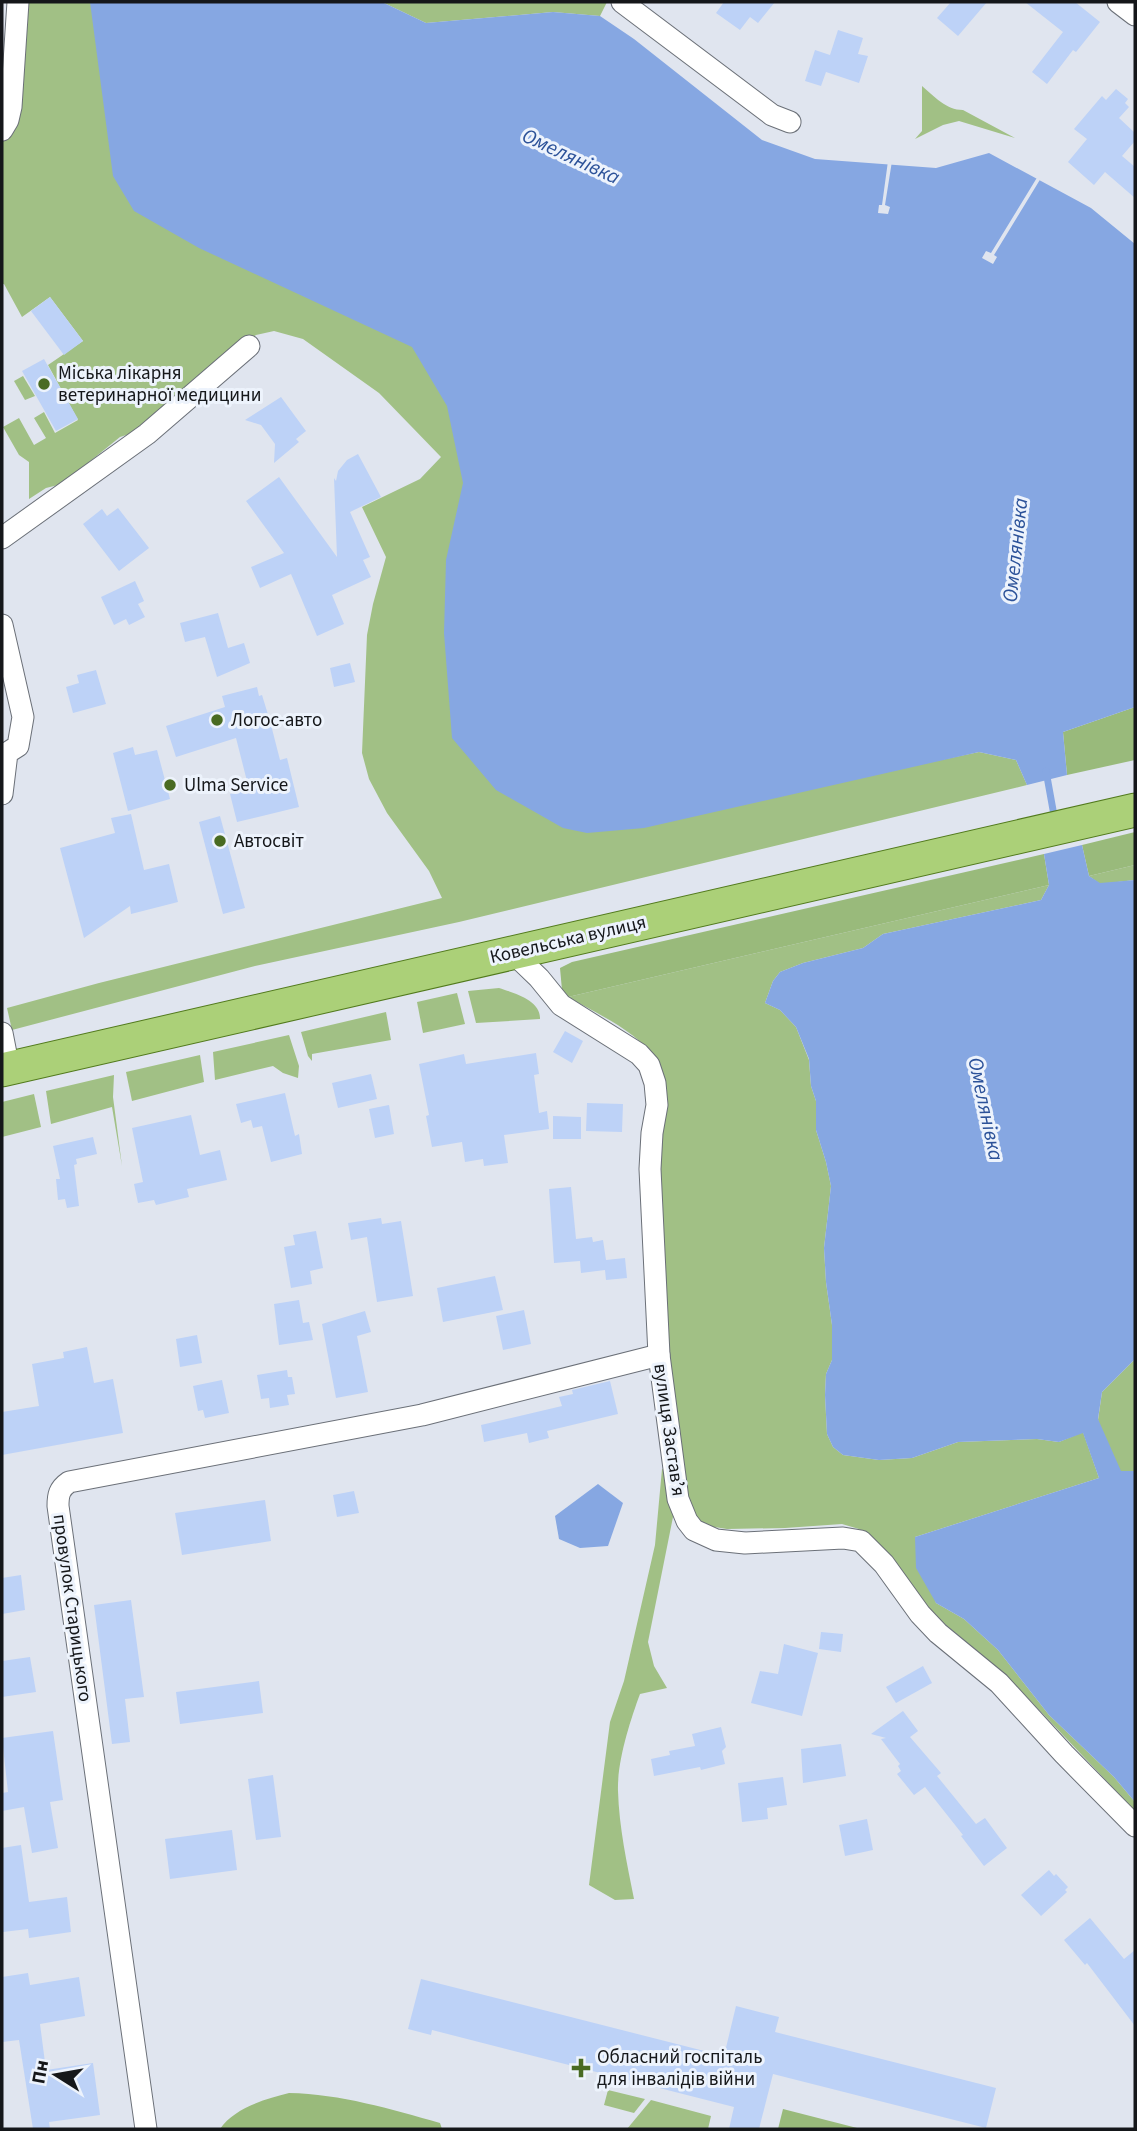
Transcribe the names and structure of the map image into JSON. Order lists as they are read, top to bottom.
{
  "streets": {
    "main road": ["Ковельська вулиця"],
    "street": ["вулиця Заставʼя", "провулок Старицького"]
  },
  "crossings": [
    ["Ковельська вулиця", "вулиця Заставʼя"],
    ["вулиця Заставʼя", "провулок Старицького"]
  ],
  "water": ["Омелянівка"],
  "places": {
    "other": [
      "Міська лікарня ветеринарної медицини",
      "Логос-авто",
      "Ulma Service",
      "Автосвіт"
    ],
    "health": ["Обласний госпіталь для інвалідів війни"]
  },
  "north": "left"
}
